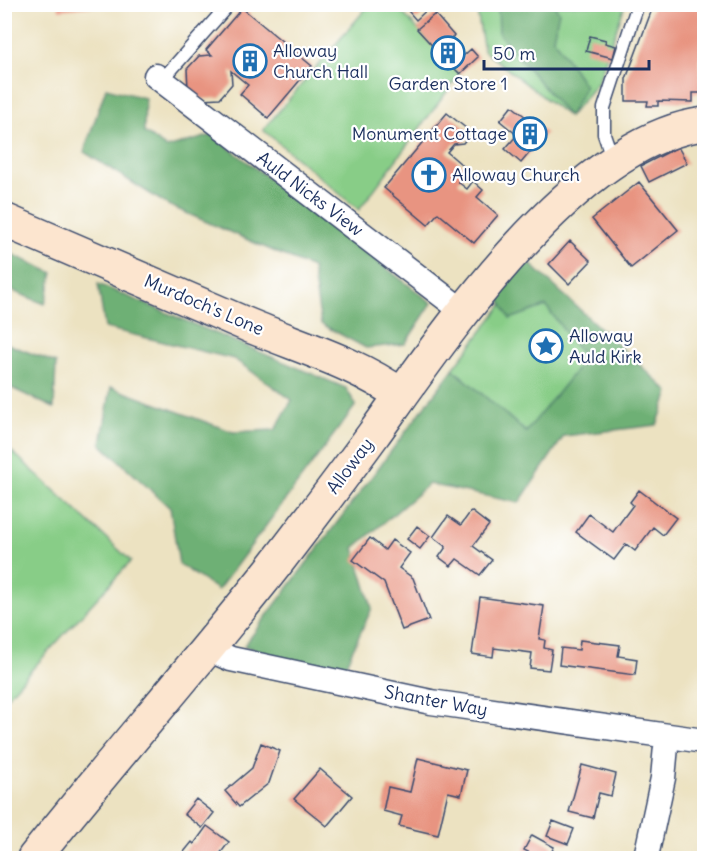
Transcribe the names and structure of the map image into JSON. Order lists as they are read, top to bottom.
{
  "streets": {
    "main road": ["Murdoch's Lone", "Alloway"],
    "street": ["Auld Nicks View", "Shanter Way"]
  },
  "crossings": [
    ["Auld Nicks View", "Alloway"],
    ["Murdoch's Lone", "Alloway"],
    ["Alloway", "Shanter Way"]
  ],
  "places": {
    "building": ["Garden Store 1", "Alloway Church Hall", "Monument Cottage"],
    "church": ["Alloway Church"],
    "place": ["Alloway Auld Kirk"]
  },
  "scale_bar": "50 m"
}
